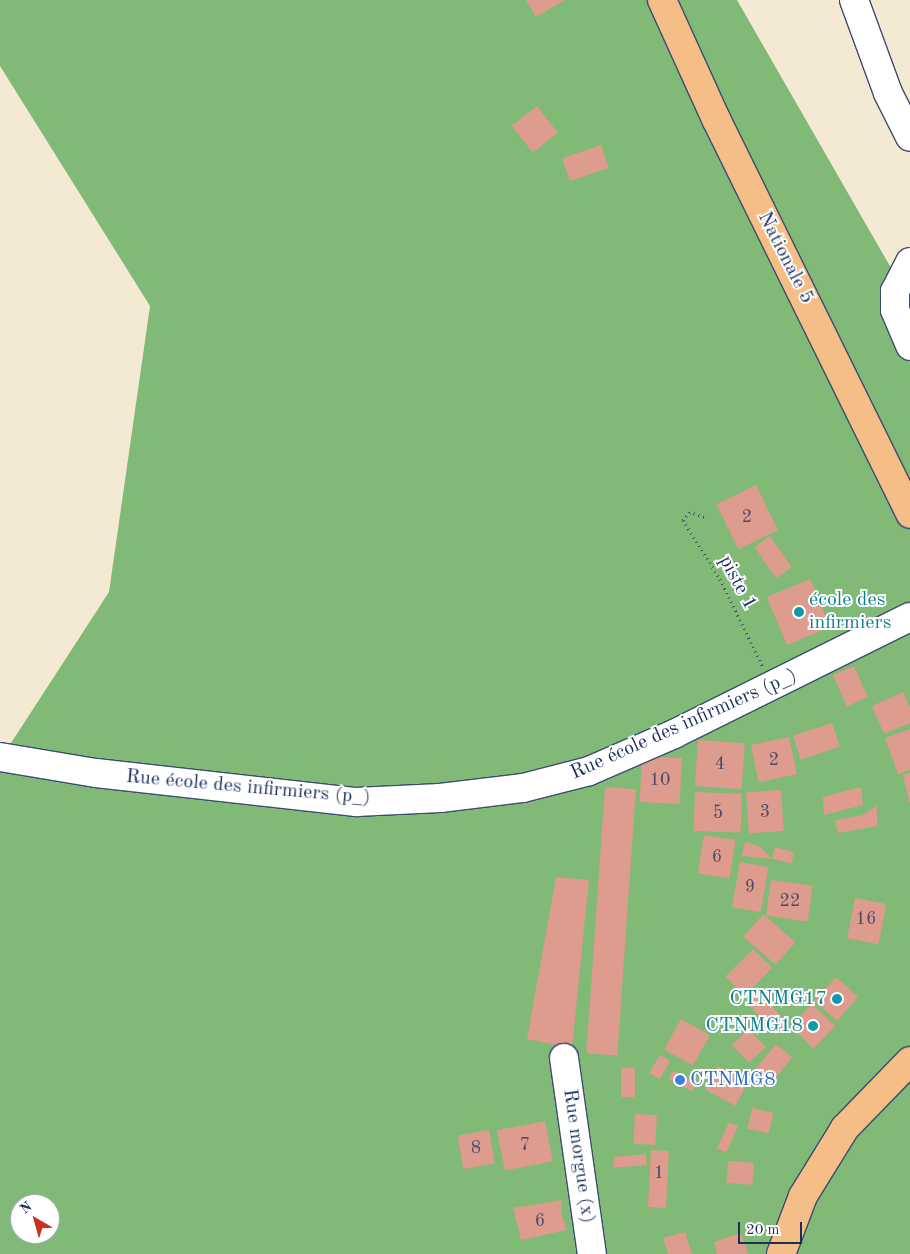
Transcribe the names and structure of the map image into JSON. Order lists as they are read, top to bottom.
{
  "streets": {
    "highway": ["Nationale 5"],
    "street": ["Rue école des infirmiers (p_)", "Rue morgue (x)"],
    "path": ["piste 1"]
  },
  "crossings": [
    ["piste 1", "Rue école des infirmiers (p_)"]
  ],
  "places": [
    "école des infirmiers",
    "CTNMG17",
    "CTNMG18",
    "CTNMG8"
  ],
  "house_numbers": [
    "2",
    "2",
    "4",
    "10",
    "3",
    "5",
    "6",
    "9",
    "22",
    "16",
    "7",
    "8",
    "1",
    "6"
  ],
  "scale_bar": "20 m",
  "north": "top left"
}
